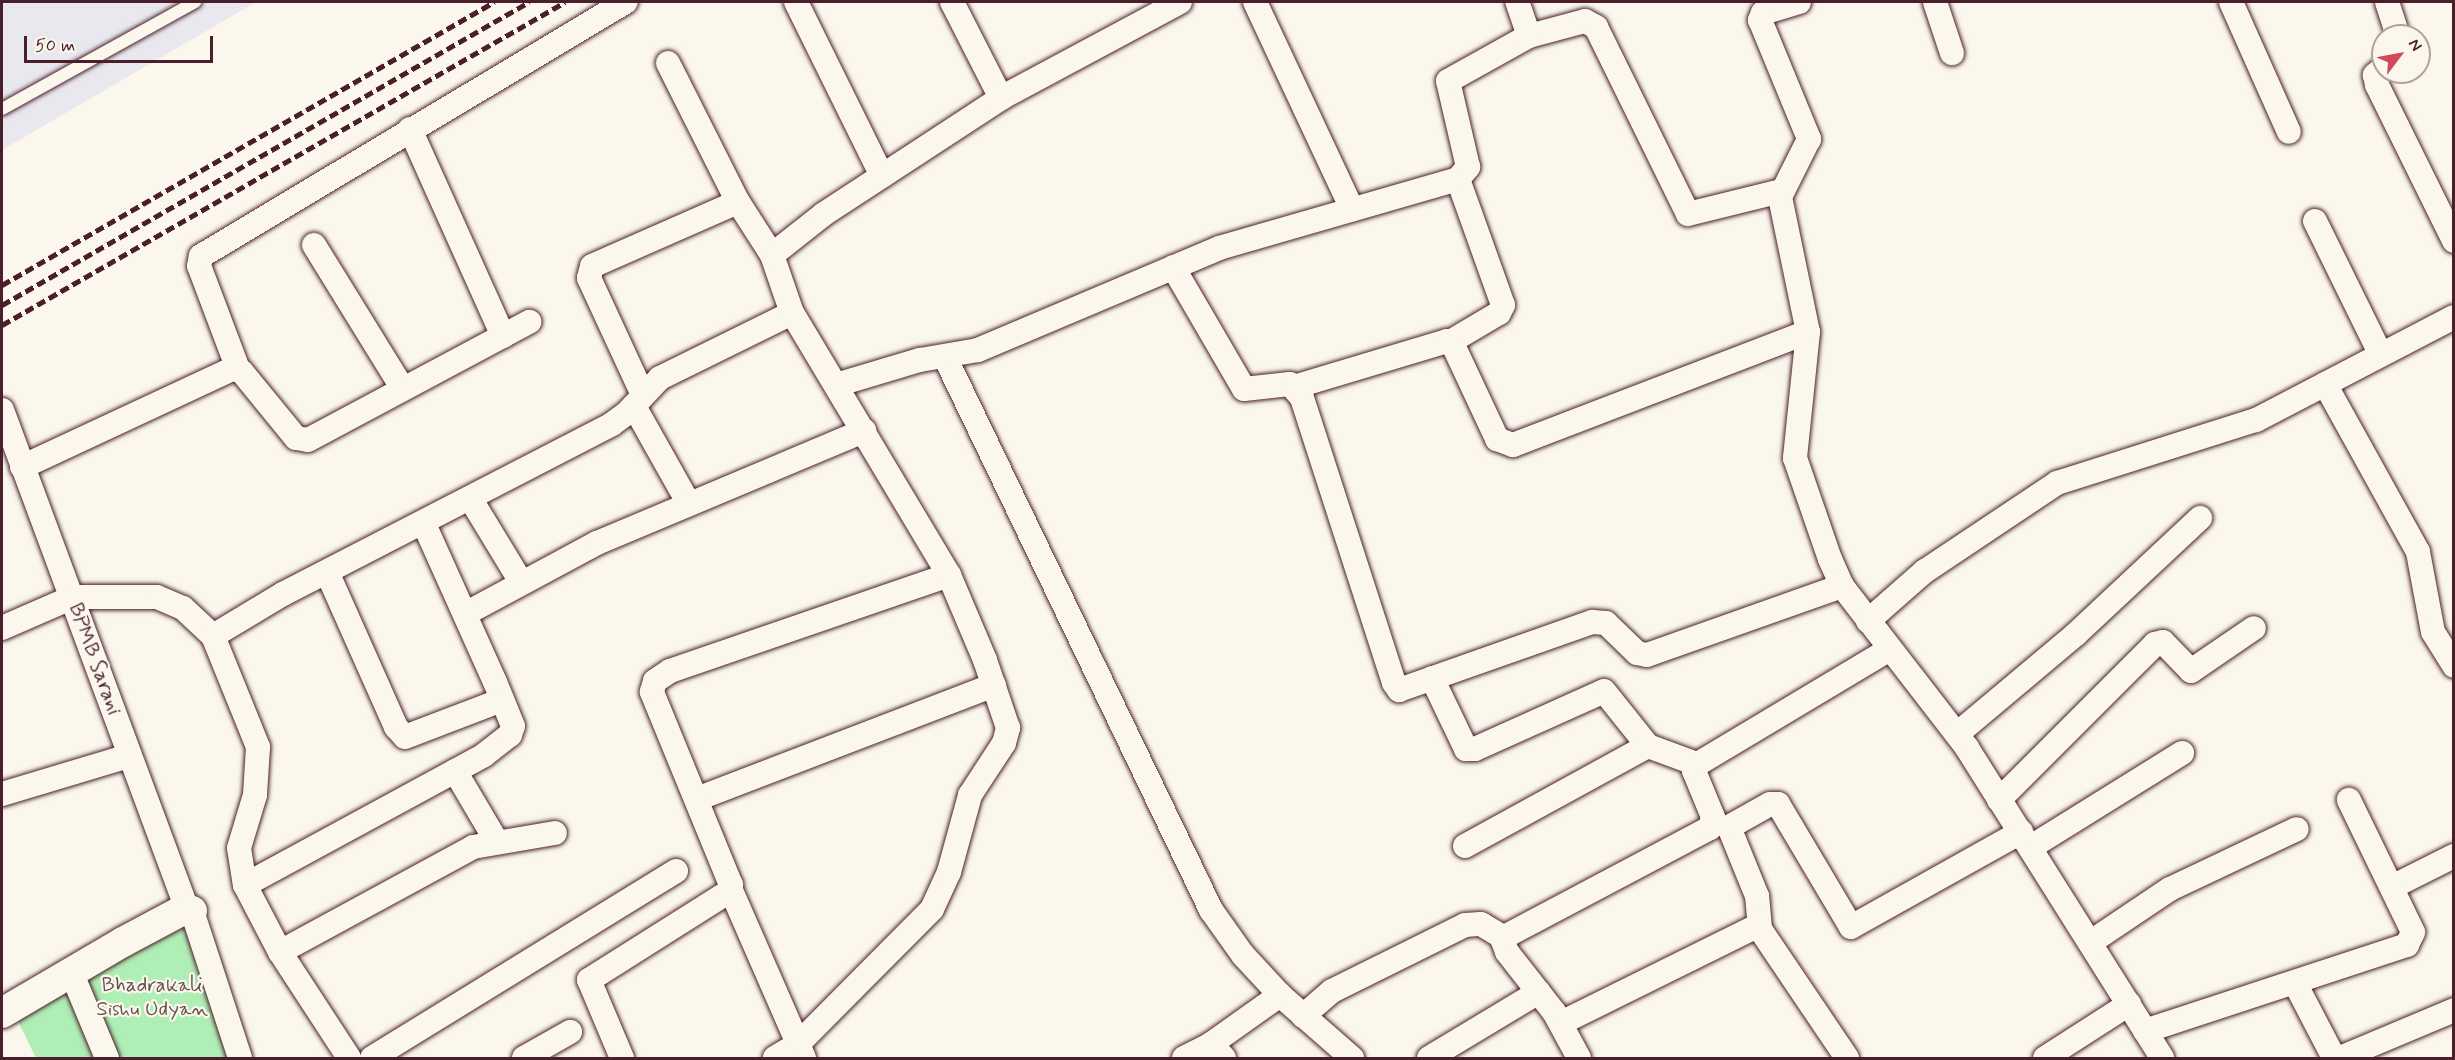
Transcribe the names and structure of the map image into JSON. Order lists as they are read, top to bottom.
{
  "streets": {
    "street": ["BPMB Sarani"]
  },
  "parks": ["Bhadrakali Sishu Udyan"],
  "scale_bar": "50 m",
  "north": "top right"
}
